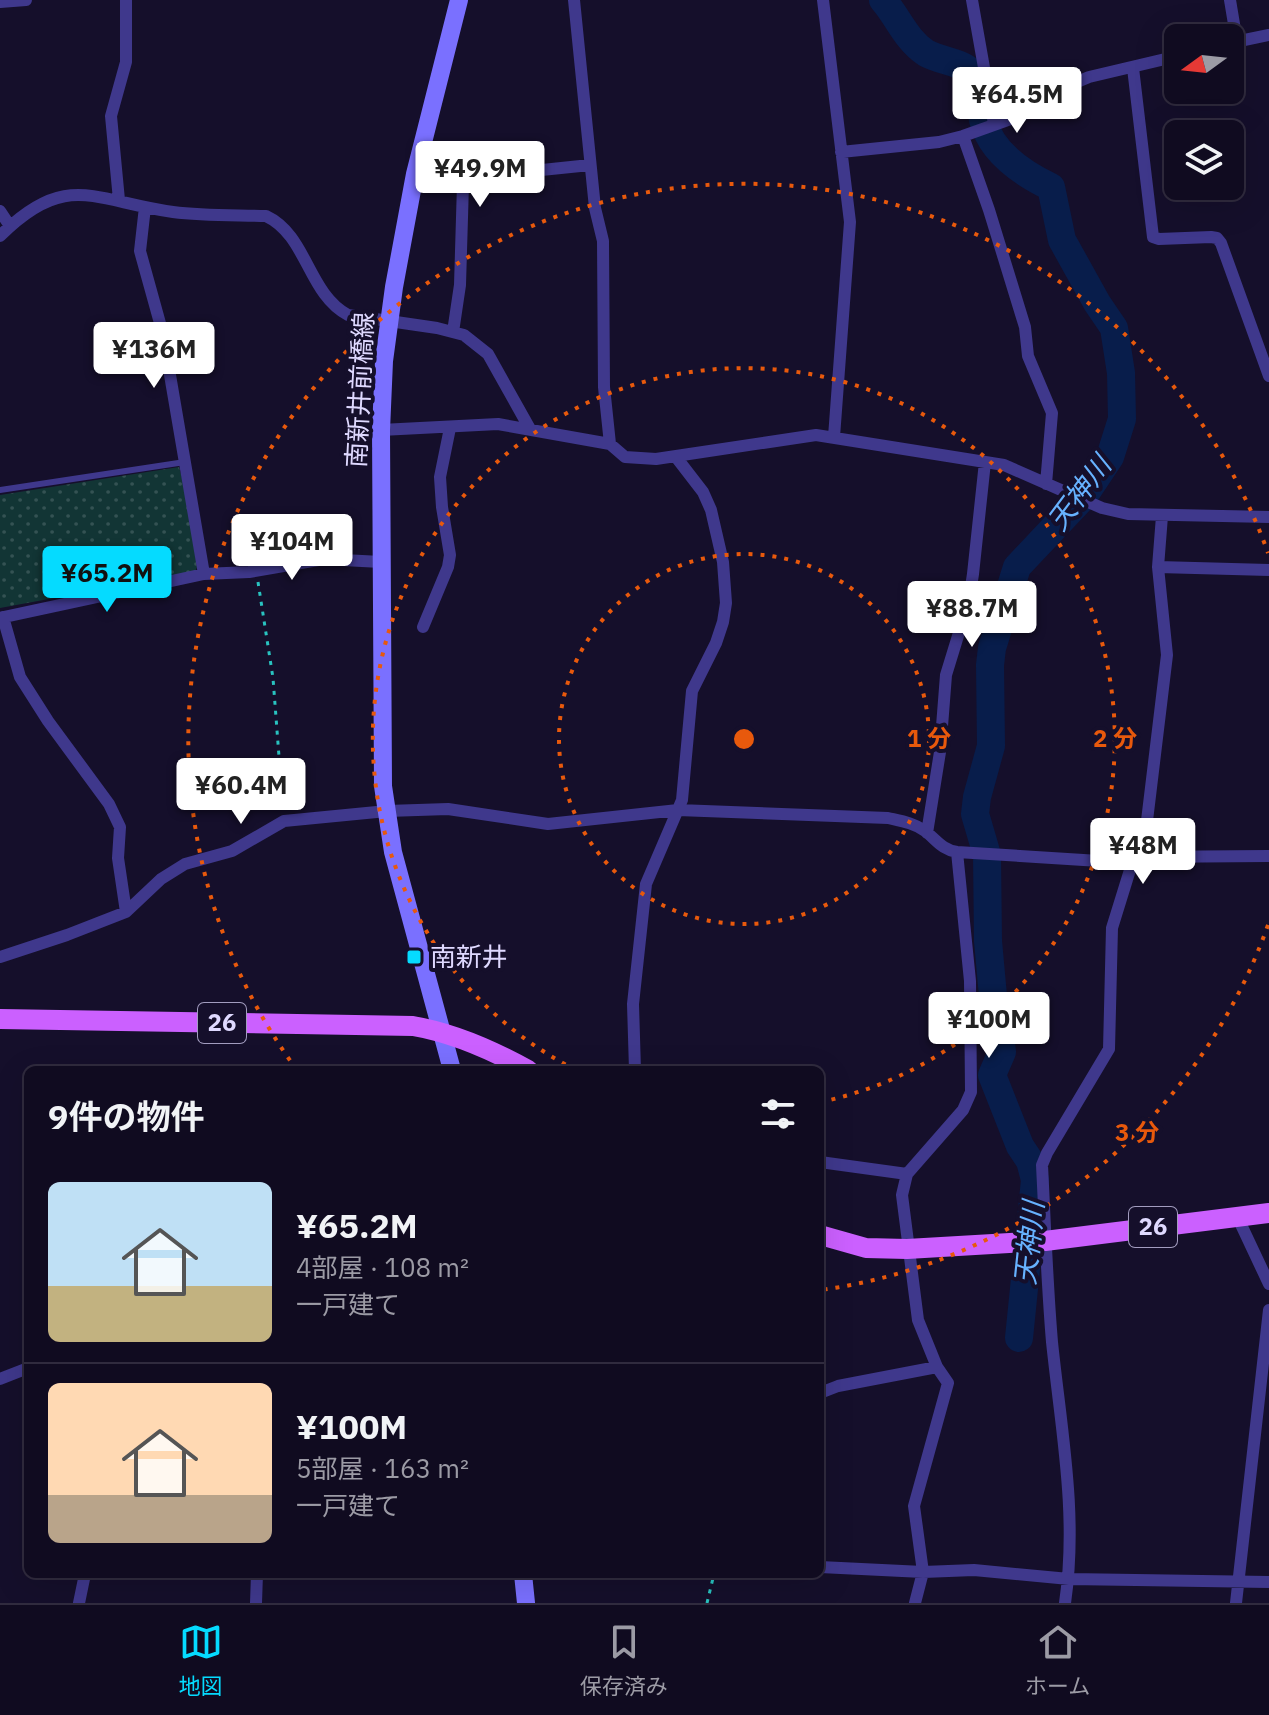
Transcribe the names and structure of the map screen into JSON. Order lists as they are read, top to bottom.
{
  "streets": {
    "main road": ["南新井前橋線", "26"]
  },
  "crossings": [
    ["南新井前橋線", "26"]
  ],
  "water": ["天神川"],
  "places": {
    "transit": ["南新井"]
  },
  "north": "left",
  "page": {
    "price": [
      "¥64.5M",
      "¥49.9M",
      "¥136M",
      "¥104M",
      "¥65.2M",
      "¥88.7M",
      "¥60.4M",
      "¥48M",
      "¥100M"
    ],
    "heading": "9件の物件",
    "list": [
      {
        "name": "¥65.2M",
        "note": "4部屋 · 108 m² · 一戸建て"
      },
      {
        "name": "¥100M",
        "note": "5部屋 · 163 m² · 一戸建て"
      }
    ],
    "tabs": ["地図", "保存済み", "ホーム"]
  },
  "rings": ["1 分", "2 分", "3 分"]
}
